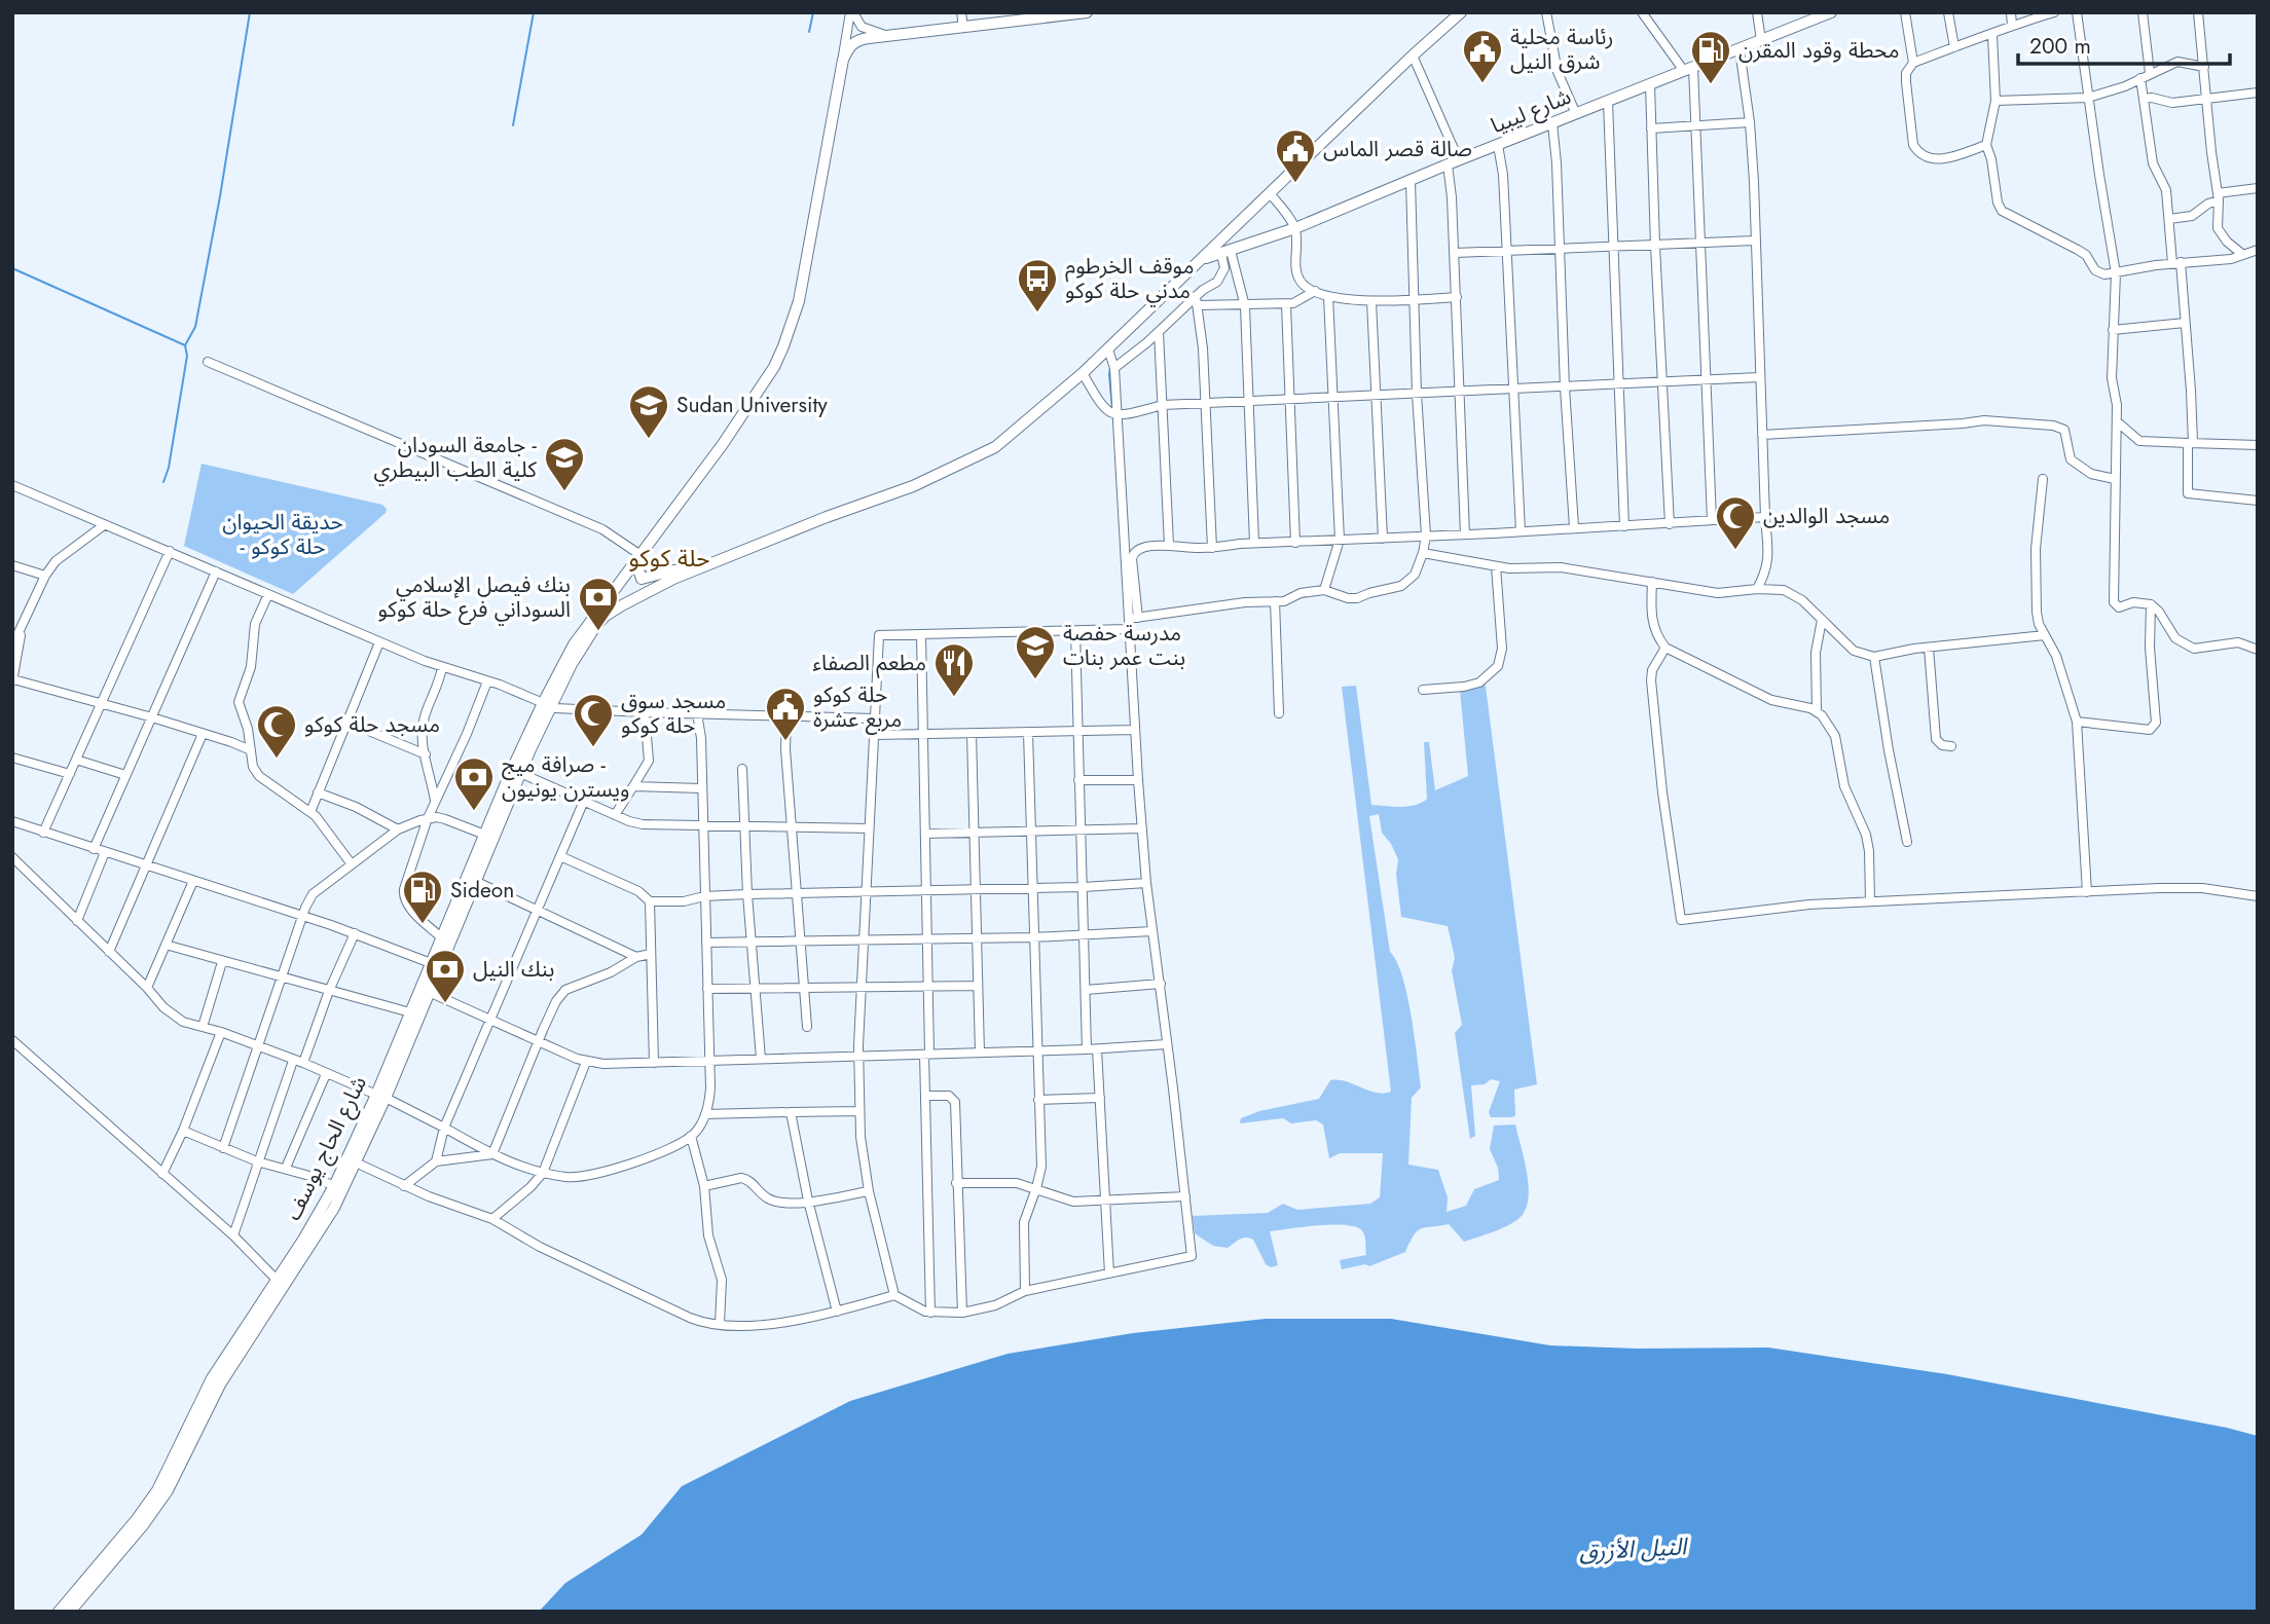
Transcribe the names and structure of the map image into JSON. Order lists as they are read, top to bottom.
{
  "streets": {
    "main road": ["شارع ليبيا", "شارع الحاج يوسف"]
  },
  "districts": ["حلة كوكو"],
  "water": ["النيل الأزرق"],
  "parks": ["حديقة الحيوان - حلة كوكو"],
  "places": {
    "public building": ["رئاسة محلية شرق النيل", "صالة قصر الماس", "حلة كوكو مربع عشرة"],
    "fuel station": ["محطة وقود المقرن", "Sideon"],
    "bus stop": ["موقف الخرطوم مدني حلة كوكو"],
    "school or university": ["Sudan University", "جامعة السودان - كلية الطب البيطري", "مدرسة حفصة بنت عمر بنات"],
    "mosque": ["مسجد الوالدين", "مسجد سوق حلة كوكو", "مسجد حلة كوكو"],
    "bank": ["بنك فيصل الإسلامي السوداني فرع حلة كوكو", "صرافة ميج - ويسترن يونيون", "بنك النيل"],
    "restaurant": ["مطعم الصفاء"]
  },
  "scale_bar": "200 m"
}
